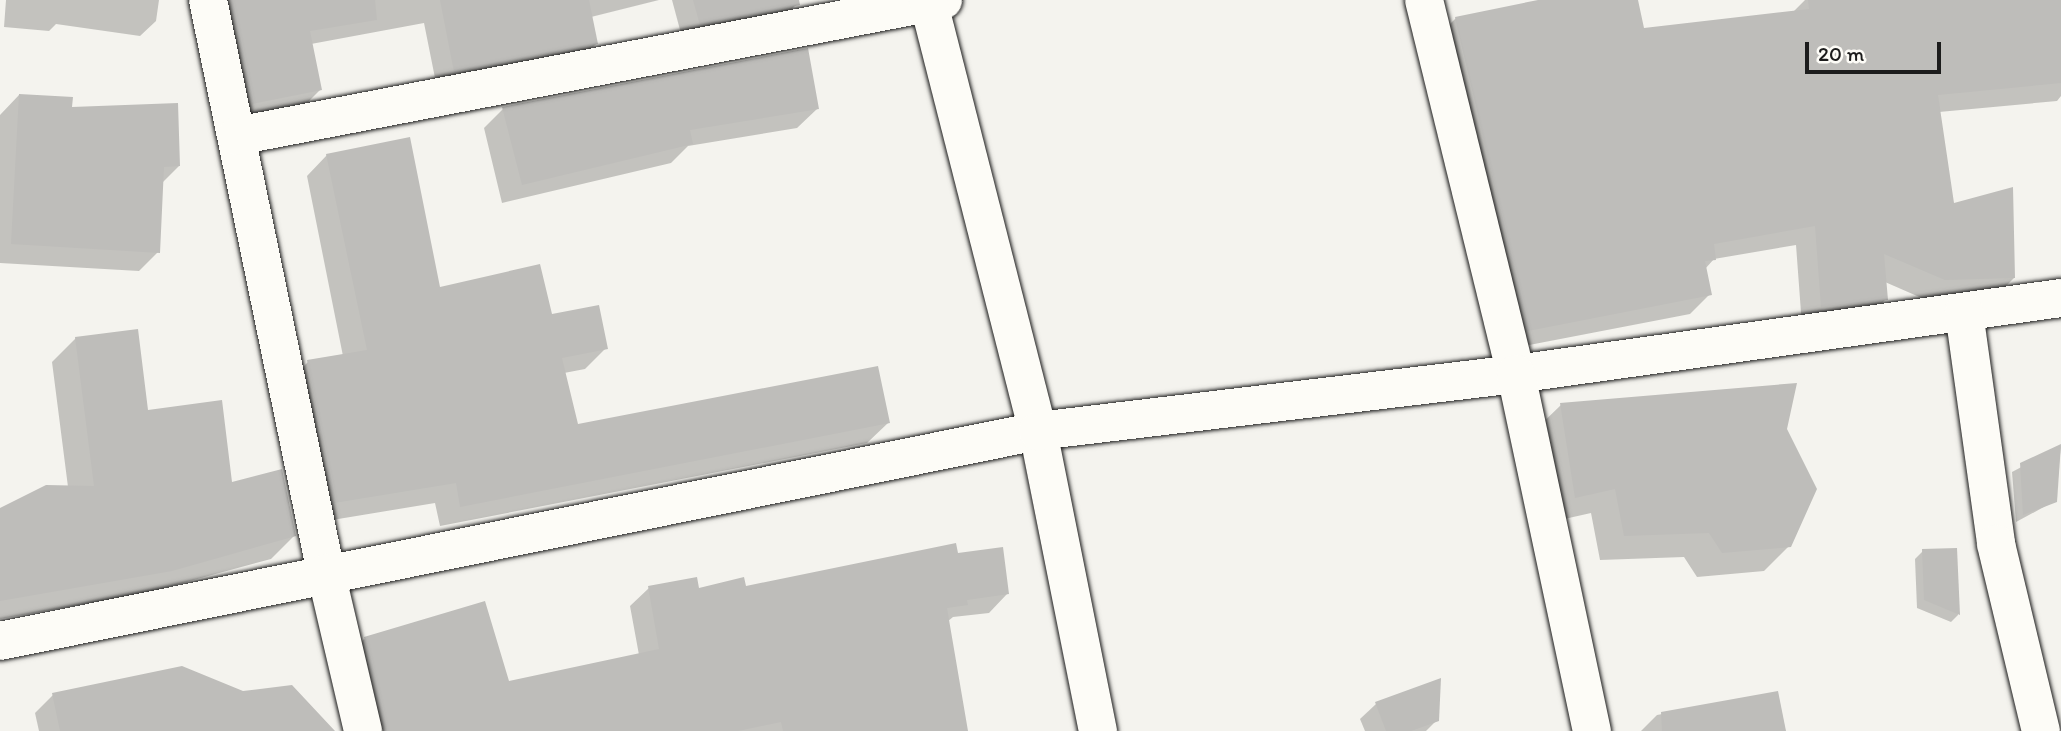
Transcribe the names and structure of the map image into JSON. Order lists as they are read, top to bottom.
{
  "scale_bar": "20 m"
}
